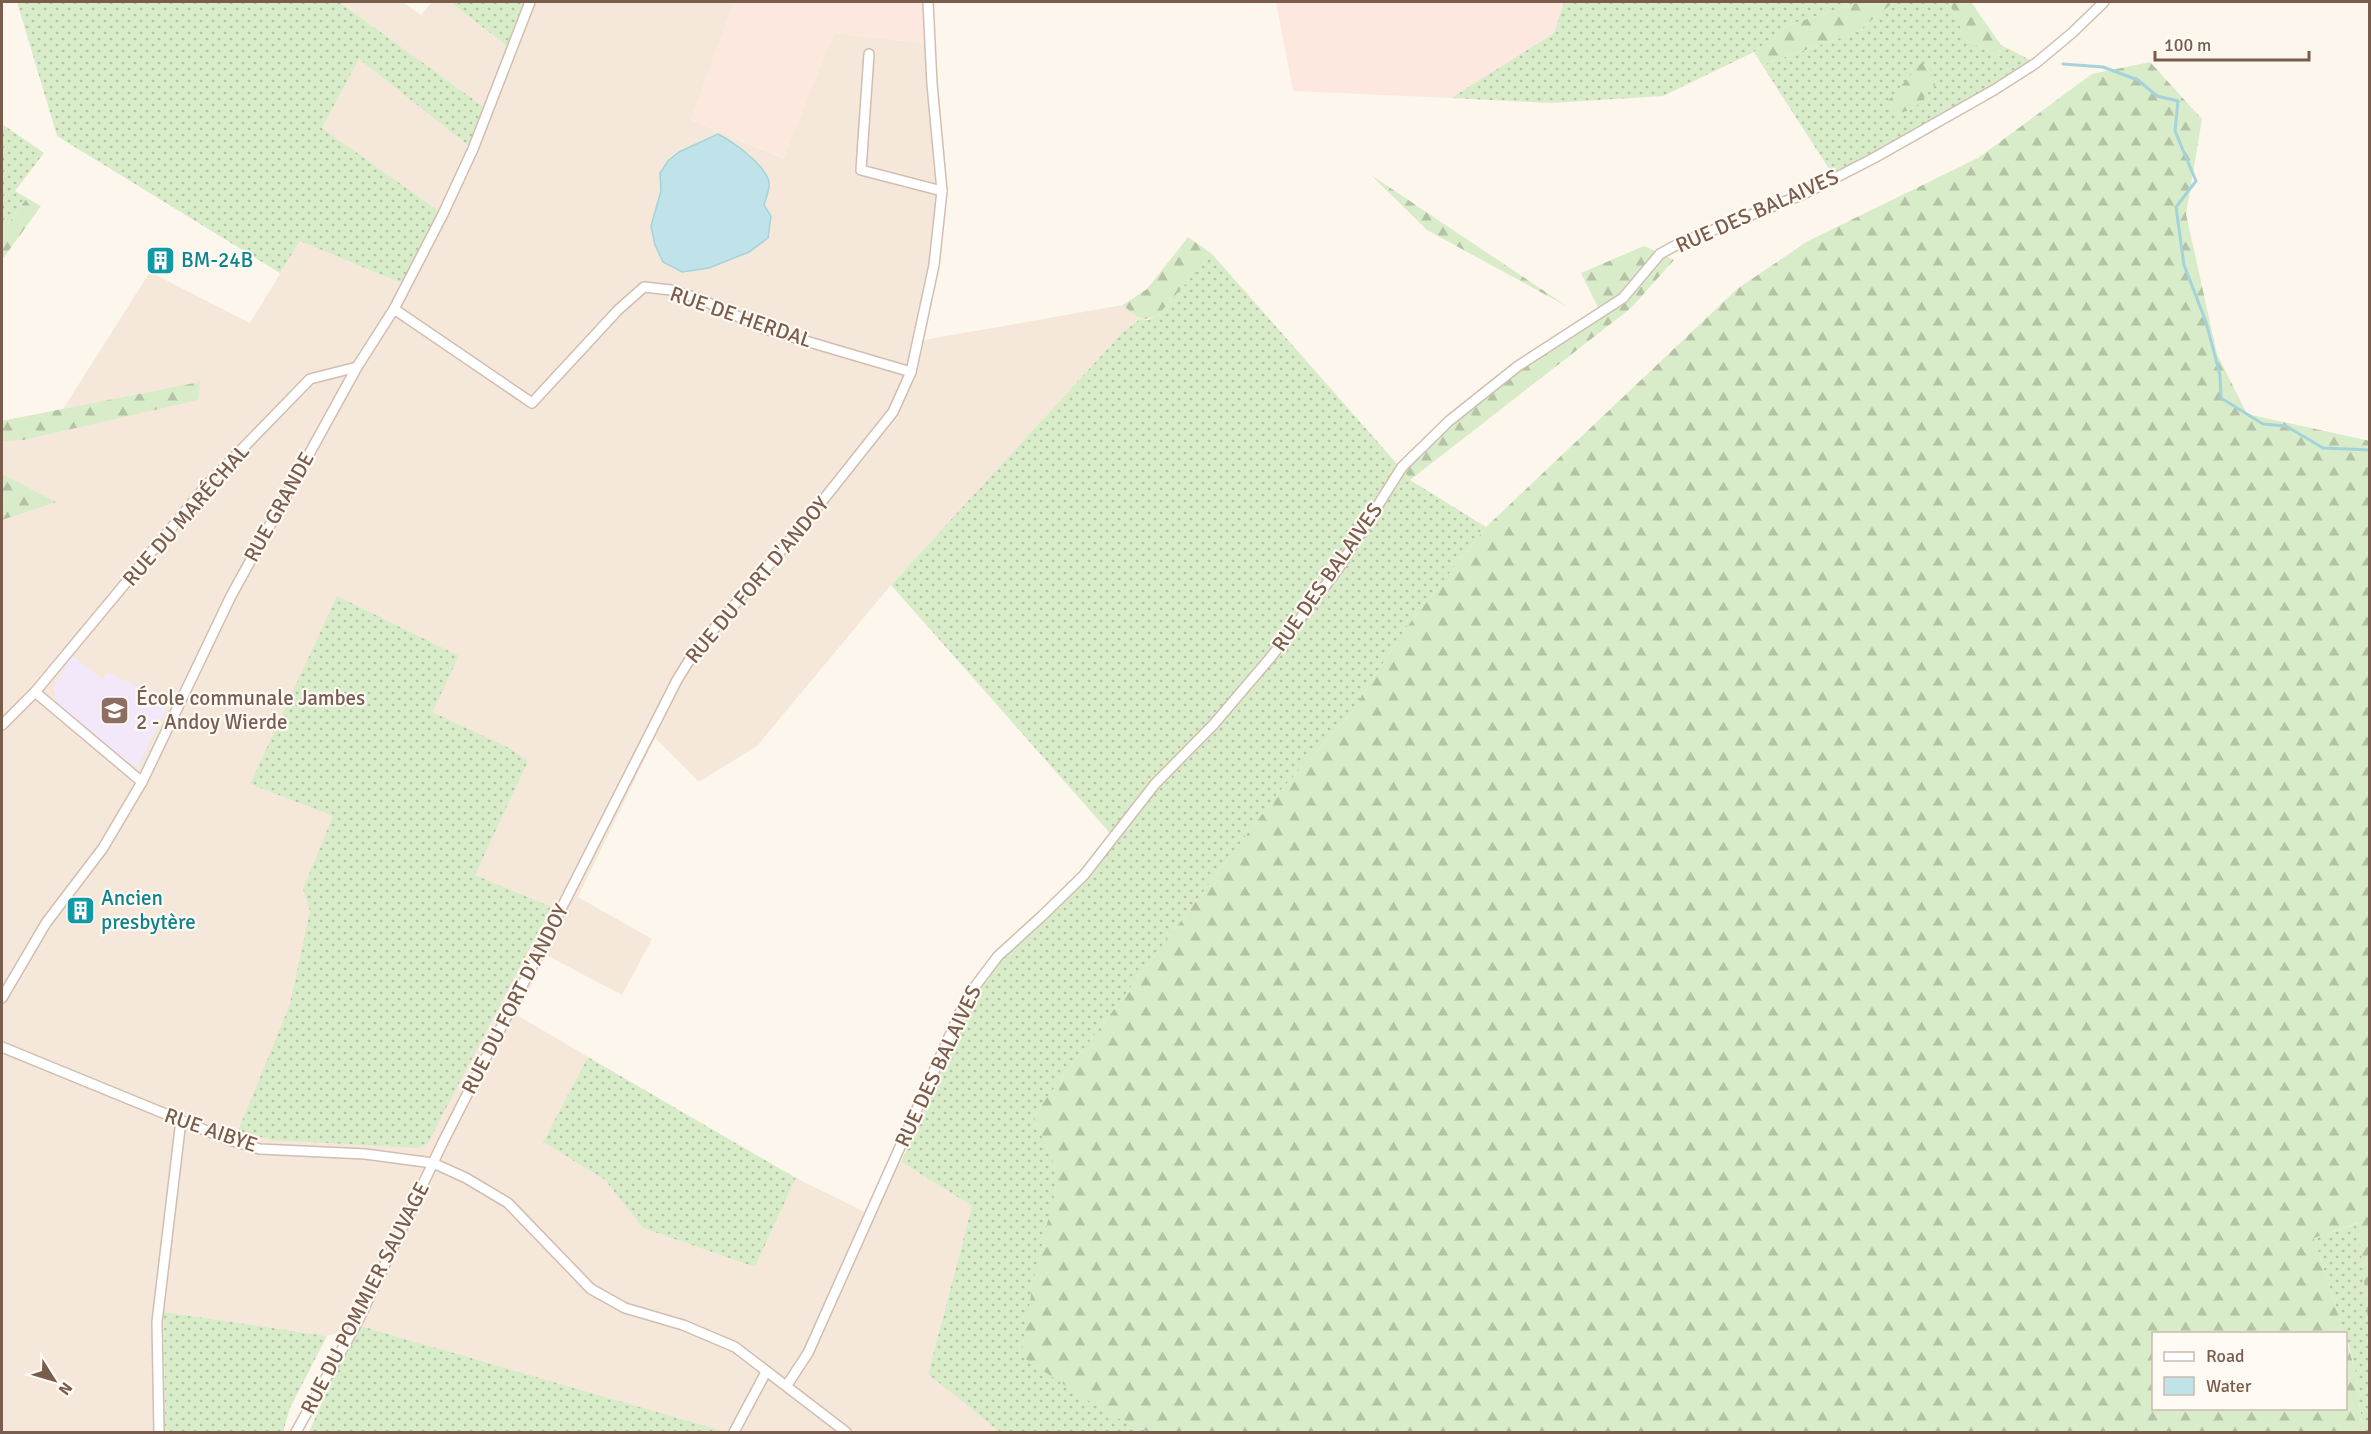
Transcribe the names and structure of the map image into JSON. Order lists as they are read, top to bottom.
{
  "streets": {
    "street": [
      "RUE DES BALAIVES",
      "RUE DE HERDAL",
      "RUE GRANDE",
      "RUE DU MARÉCHAL",
      "RUE DU FORT D'ANDOY",
      "RUE AIBYE",
      "RUE DU POMMIER SAUVAGE"
    ]
  },
  "crossings": [
    ["RUE DES BALAIVES", "RUE AIBYE"],
    ["RUE DE HERDAL", "RUE GRANDE"],
    ["RUE DE HERDAL", "RUE DU FORT D'ANDOY"],
    ["RUE GRANDE", "RUE DU MARÉCHAL"],
    ["RUE DU FORT D'ANDOY", "RUE AIBYE"],
    ["RUE DU FORT D'ANDOY", "RUE DU POMMIER SAUVAGE"],
    ["RUE AIBYE", "RUE DU POMMIER SAUVAGE"]
  ],
  "places": {
    "building": ["BM-24B", "Ancien presbytère"],
    "school or university": ["École communale Jambes 2 - Andoy Wierde"]
  },
  "legend": ["Road", "Water"],
  "scale_bar": "100 m",
  "north": "bottom right"
}
